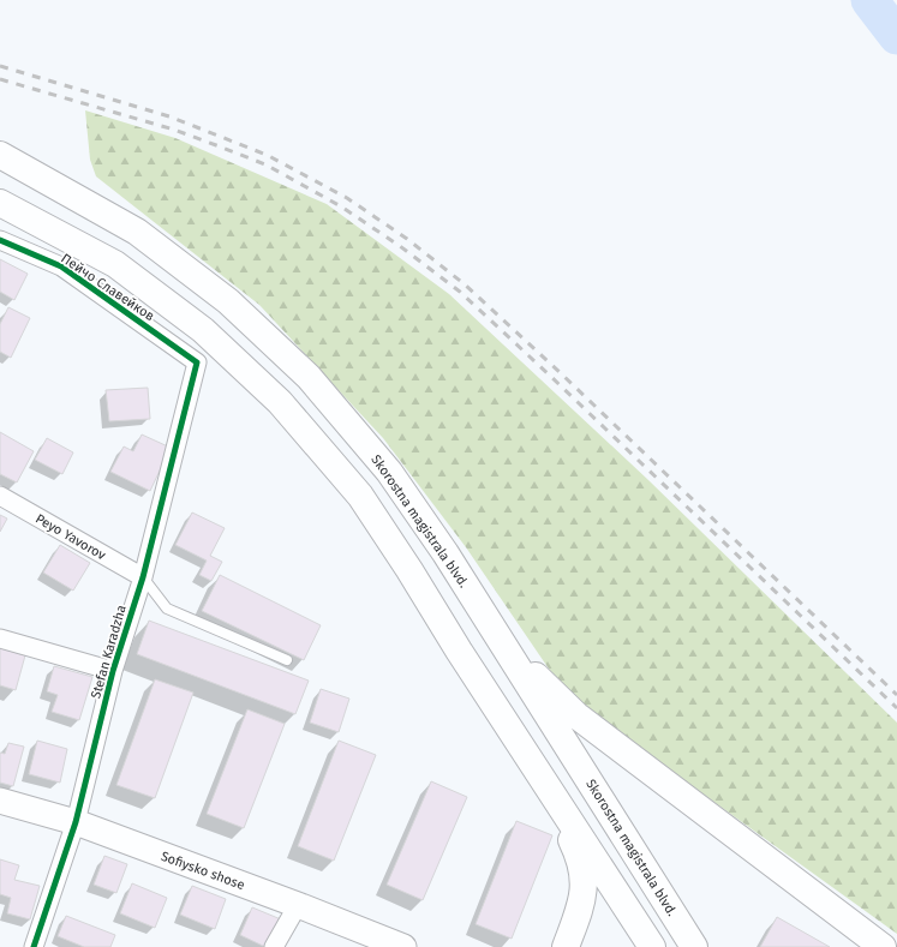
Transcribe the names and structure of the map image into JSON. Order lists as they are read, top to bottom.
{
  "streets": {
    "highway": ["Skorostna magistrala blvd."],
    "main road": ["Sofiysko shose"],
    "street": ["Пейчо Славейков", "Peyo Yavorov", "Stefan Karadzha"]
  },
  "crossings": [
    ["Пейчо Славейков", "Stefan Karadzha"],
    ["Peyo Yavorov", "Stefan Karadzha"],
    ["Stefan Karadzha", "Sofiysko shose"]
  ]
}
